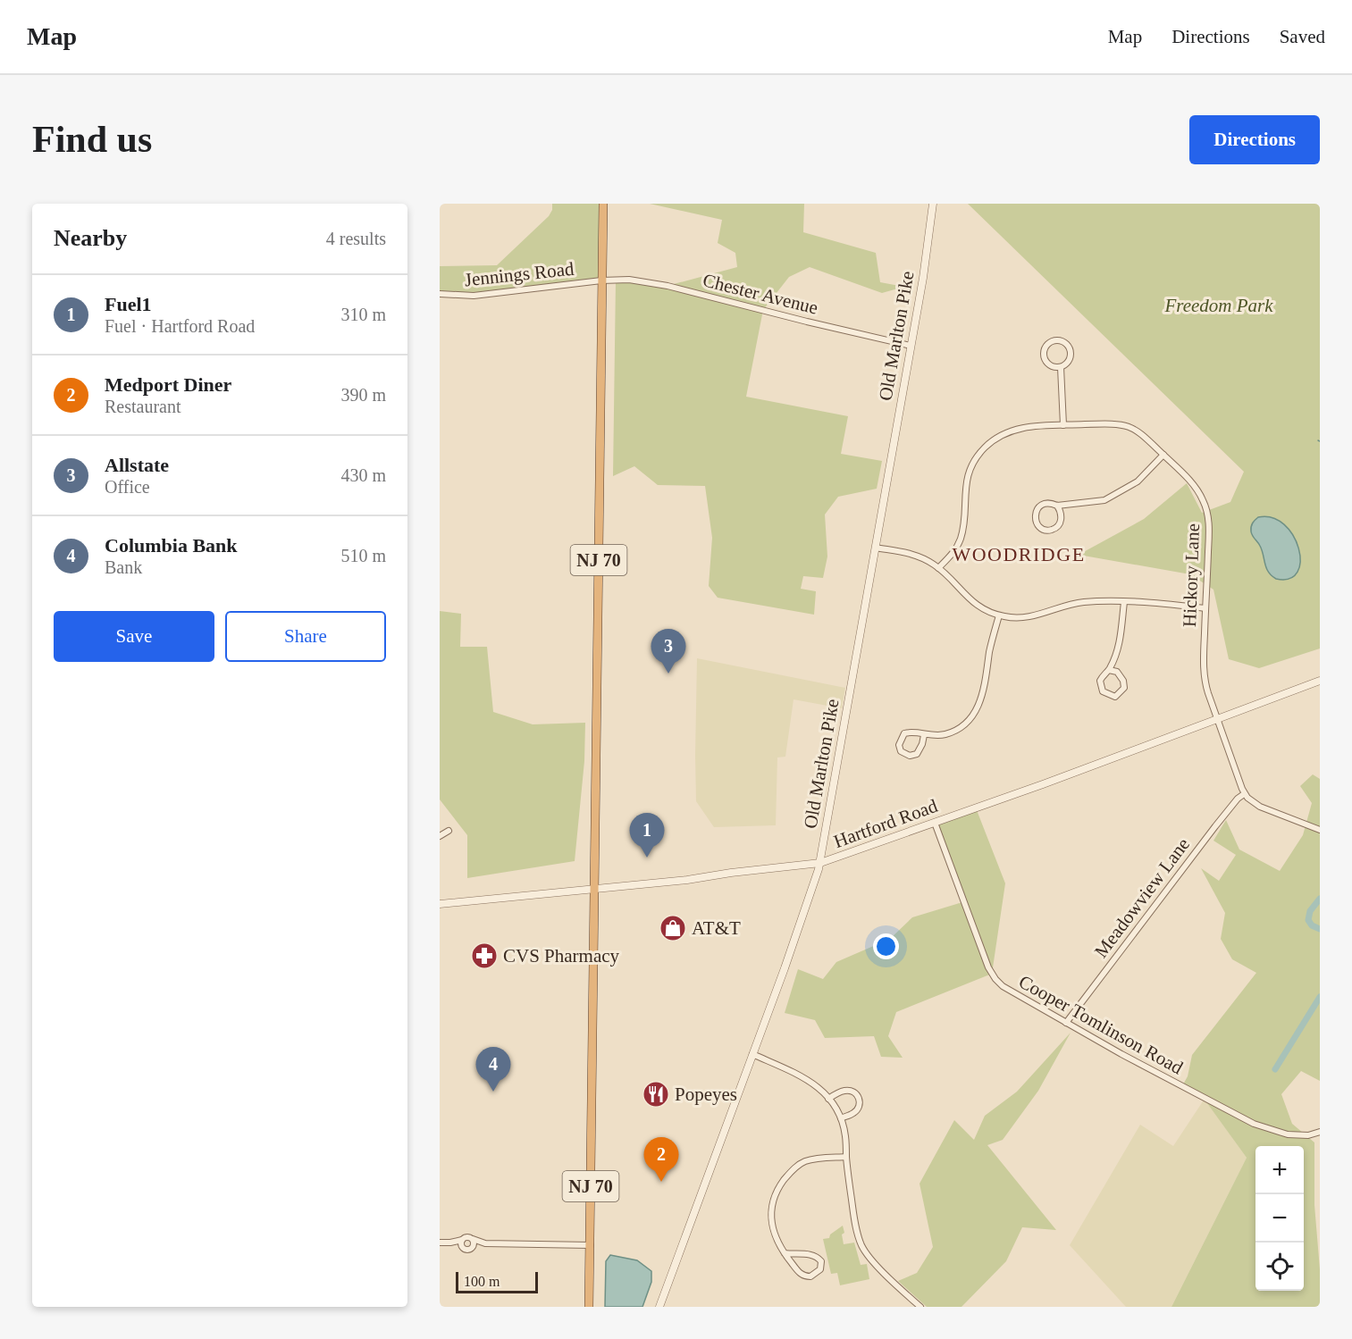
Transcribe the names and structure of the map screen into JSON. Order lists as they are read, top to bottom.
{
  "streets": {
    "highway": ["NJ 70"],
    "street": [
      "Jennings Road",
      "Chester Avenue",
      "Old Marlton Pike",
      "Hickory Lane",
      "Hartford Road",
      "Meadowview Lane",
      "Cooper Tomlinson Road"
    ]
  },
  "crossings": [
    ["Jennings Road", "Chester Avenue"],
    ["Jennings Road", "NJ 70"],
    ["Chester Avenue", "Old Marlton Pike"],
    ["Chester Avenue", "NJ 70"],
    ["Old Marlton Pike", "Hartford Road"],
    ["NJ 70", "Hartford Road"],
    ["Hickory Lane", "Hartford Road"],
    ["Hartford Road", "Cooper Tomlinson Road"],
    ["Meadowview Lane", "Cooper Tomlinson Road"]
  ],
  "districts": ["WOODRIDGE"],
  "parks": ["Freedom Park"],
  "places": {
    "shop": ["AT&T"],
    "pharmacy": ["CVS Pharmacy"],
    "restaurant": ["Popeyes"]
  },
  "scale_bar": "100 m",
  "page": {
    "header": "Map",
    "nav": ["Map", "Directions", "Saved"],
    "buttons": [
      "Directions",
      ["Save", "Share"]
    ],
    "title": "Find us",
    "heading": ["Nearby", "4 results"],
    "list": [
      {
        "mark": "1",
        "name": "Fuel1",
        "note": "Fuel · Hartford Road",
        "value": "310 m"
      },
      {
        "mark": "2",
        "name": "Medport Diner",
        "note": "Restaurant",
        "value": "390 m"
      },
      {
        "mark": "3",
        "name": "Allstate",
        "note": "Office",
        "value": "430 m"
      },
      {
        "mark": "4",
        "name": "Columbia Bank",
        "note": "Bank",
        "value": "510 m"
      }
    ],
    "pins": [
      "3",
      "1",
      "4",
      "2"
    ],
    "map_buttons": ["+", "−"],
    "scale": "100 m"
  }
}
